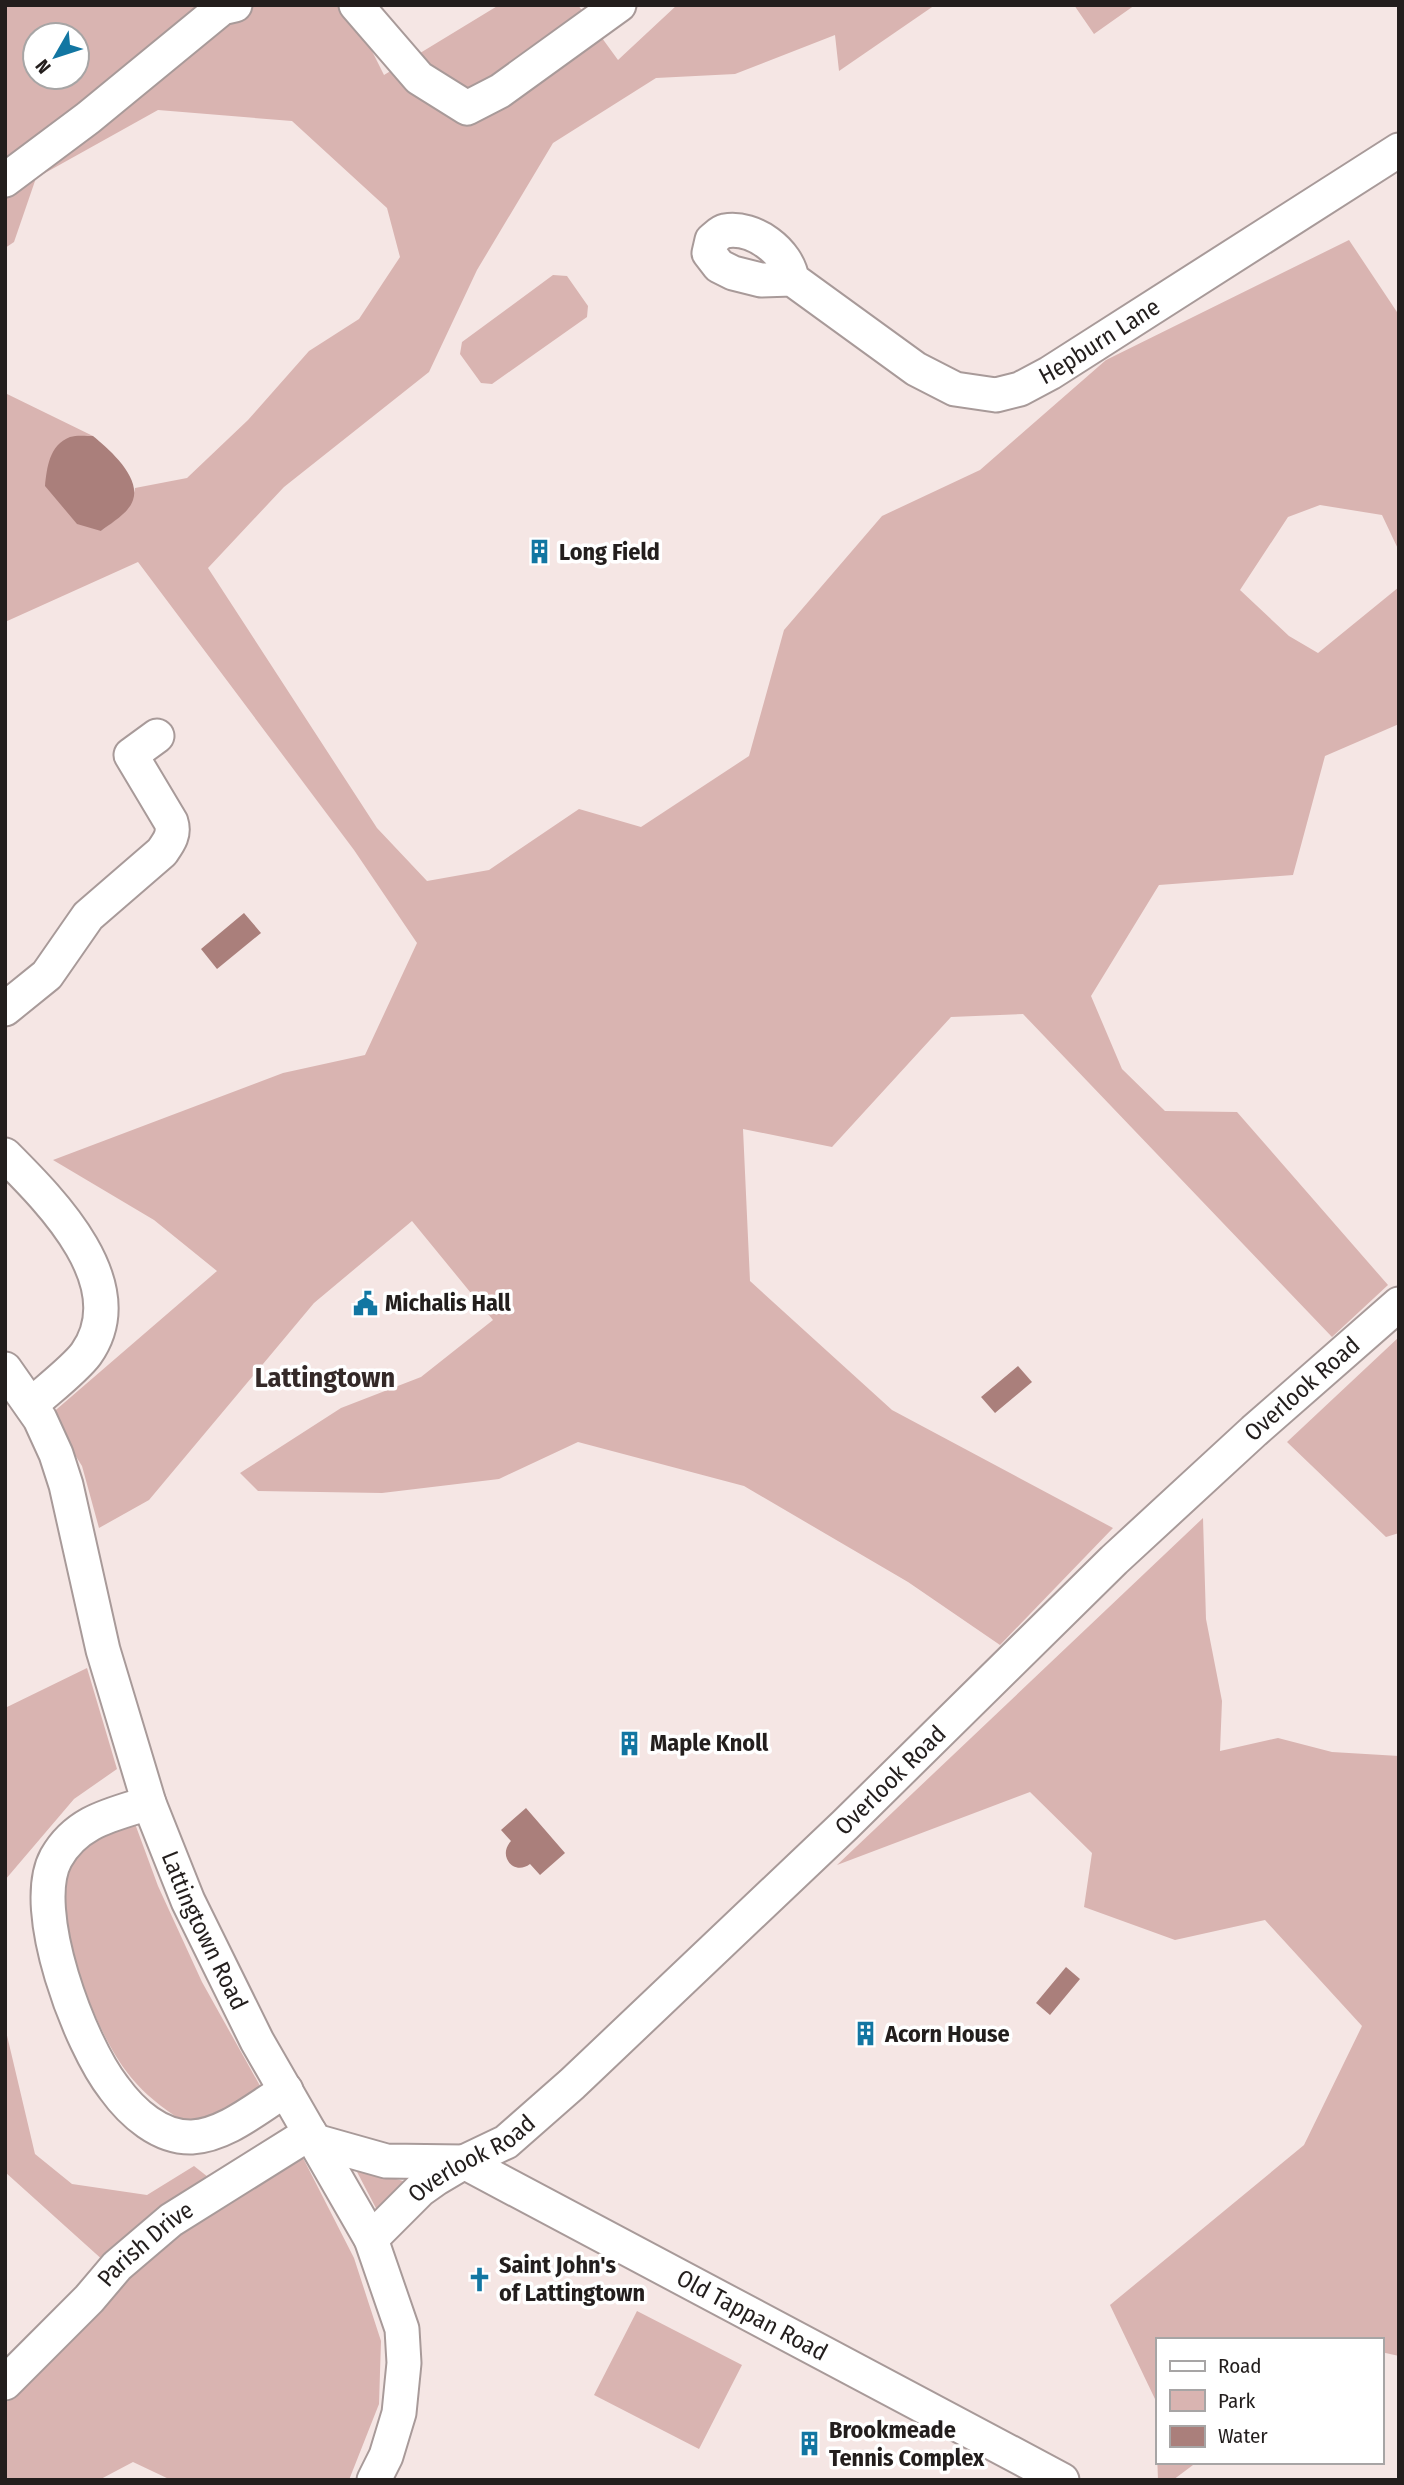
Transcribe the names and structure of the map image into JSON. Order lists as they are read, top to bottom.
{
  "streets": {
    "street": [
      "Hepburn Lane",
      "Overlook Road",
      "Lattingtown Road",
      "Parish Drive",
      "Old Tappan Road"
    ]
  },
  "crossings": [
    ["Overlook Road", "Lattingtown Road"],
    ["Overlook Road", "Old Tappan Road"],
    ["Lattingtown Road", "Parish Drive"],
    ["Lattingtown Road", "Old Tappan Road"],
    ["Parish Drive", "Old Tappan Road"]
  ],
  "districts": ["Lattingtown"],
  "places": {
    "building": [
      "Long Field",
      "Maple Knoll",
      "Acorn House",
      "Brookmeade Tennis Complex"
    ],
    "public building": ["Michalis Hall"],
    "church": ["Saint John's of Lattingtown"]
  },
  "legend": ["Road", "Park", "Water"],
  "north": "bottom left"
}
